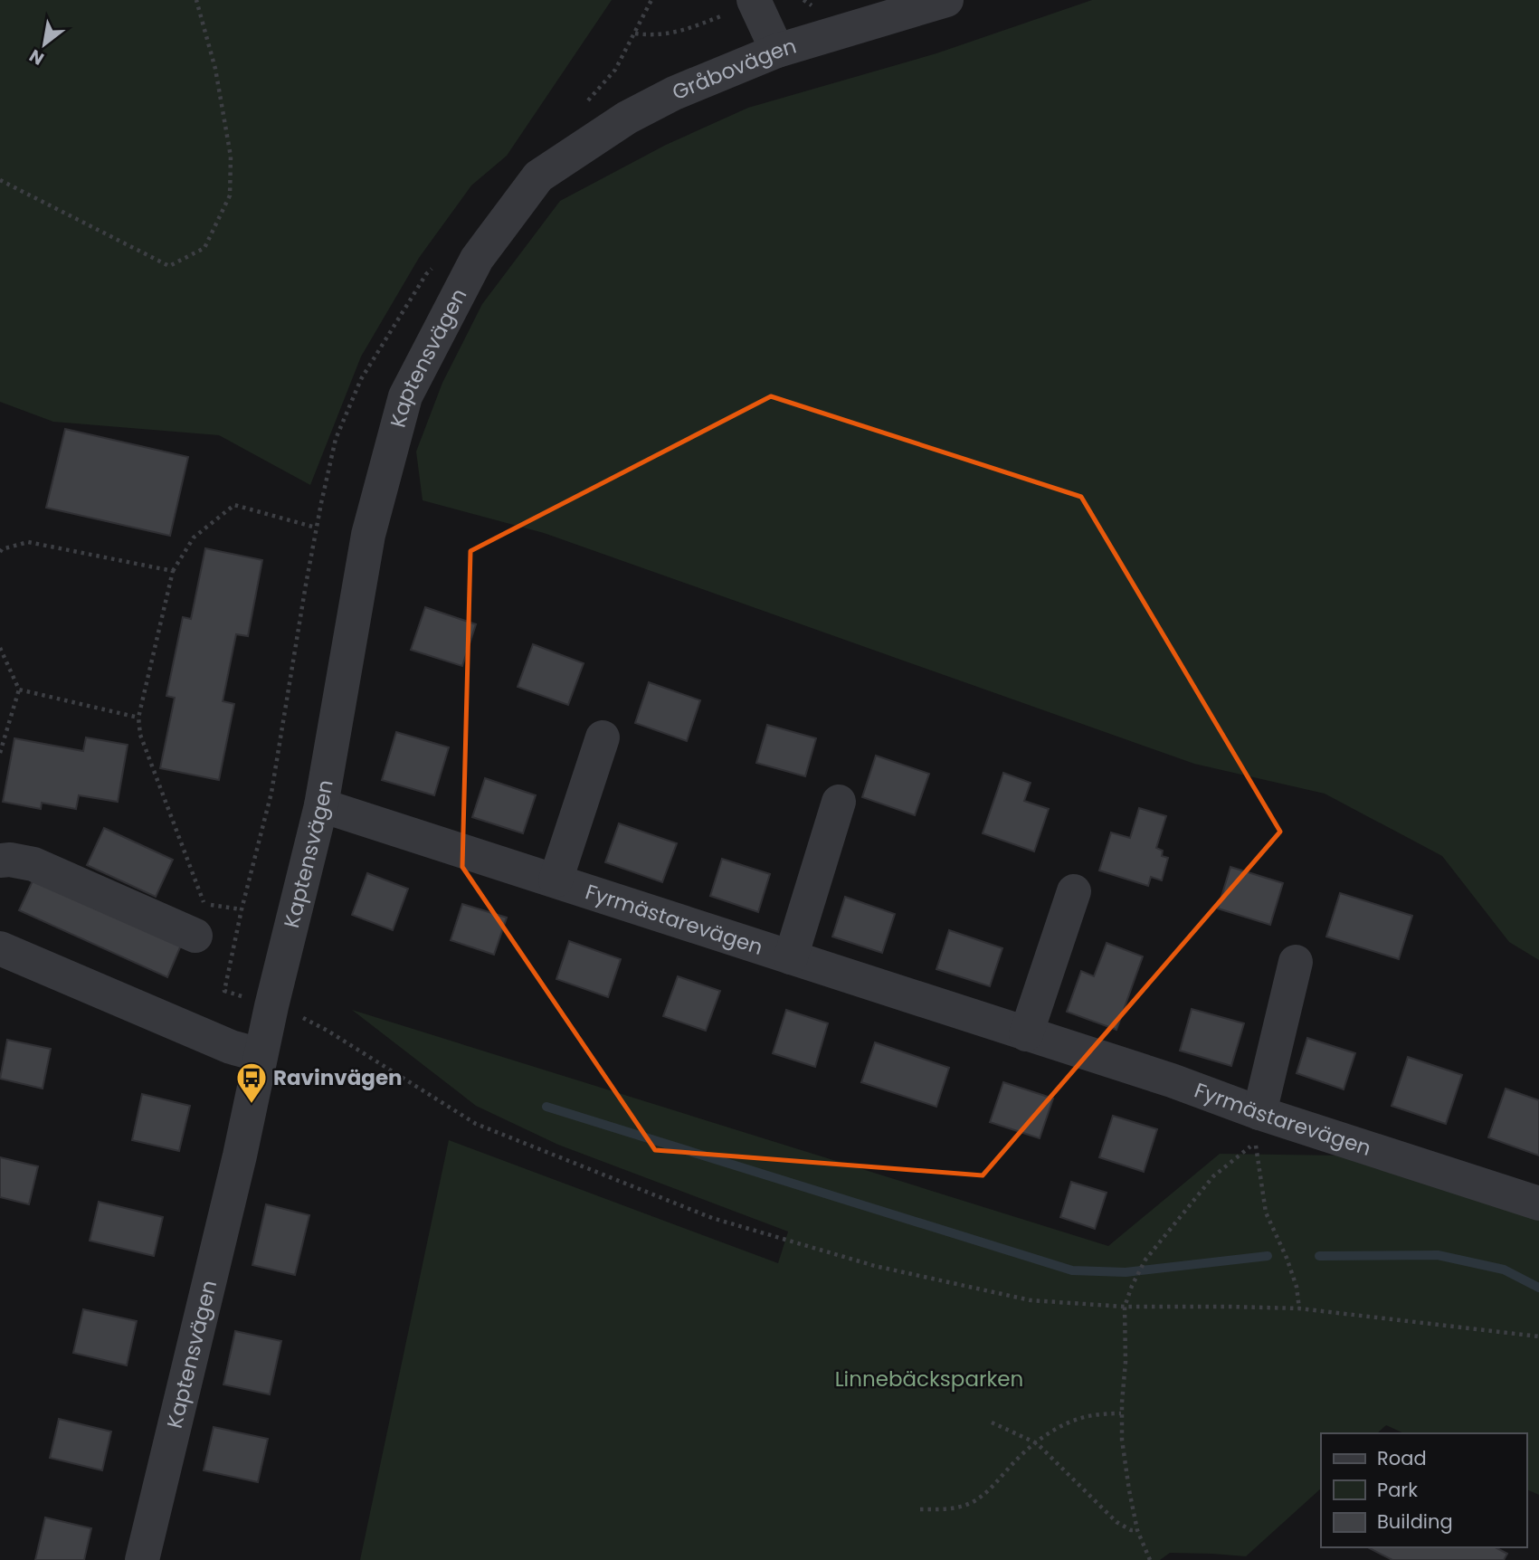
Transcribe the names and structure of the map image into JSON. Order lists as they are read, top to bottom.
{
  "streets": {
    "street": ["Gråbovägen", "Kaptensvägen", "Fyrmästarevägen"]
  },
  "crossings": [
    ["Gråbovägen", "Kaptensvägen"],
    ["Kaptensvägen", "Fyrmästarevägen"]
  ],
  "parks": ["Linnebäcksparken"],
  "places": {
    "bus stop": ["Ravinvägen"]
  },
  "legend": ["Road", "Park", "Building"],
  "north": "bottom left"
}
